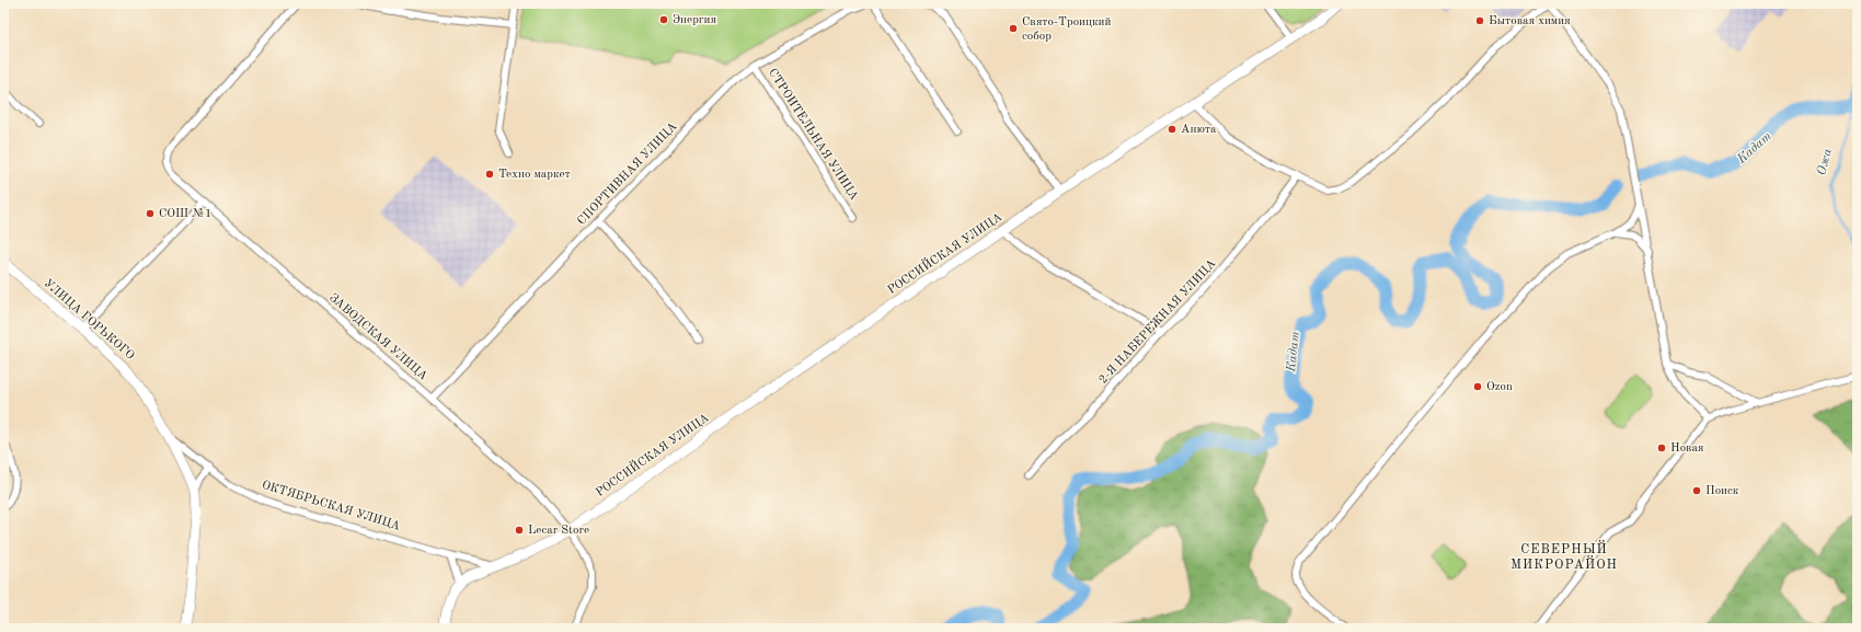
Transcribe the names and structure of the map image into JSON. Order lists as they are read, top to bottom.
{
  "streets": {
    "street": [
      "СТРОИТЕЛЬНАЯ УЛИЦА",
      "СПОРТИВНАЯ УЛИЦА",
      "РОССИЙСКАЯ УЛИЦА",
      "УЛИЦА ГОРЬКОГО",
      "2-Я НАБЕРЕЖНАЯ УЛИЦА",
      "ЗАВОДСКАЯ УЛИЦА",
      "ОКТЯБРЬСКАЯ УЛИЦА"
    ]
  },
  "crossings": [
    ["СТРОИТЕЛЬНАЯ УЛИЦА", "СПОРТИВНАЯ УЛИЦА"],
    ["СПОРТИВНАЯ УЛИЦА", "ЗАВОДСКАЯ УЛИЦА"],
    ["РОССИЙСКАЯ УЛИЦА", "ЗАВОДСКАЯ УЛИЦА"],
    ["РОССИЙСКАЯ УЛИЦА", "ОКТЯБРЬСКАЯ УЛИЦА"],
    ["УЛИЦА ГОРЬКОГО", "ОКТЯБРЬСКАЯ УЛИЦА"]
  ],
  "districts": ["СЕВЕРНЫЙ МИКРОРАЙОН"],
  "water": ["Кадат", "Ожа"],
  "places": [
    "Энергия",
    "Бытовая химия",
    "Свято-Троицкий собор",
    "Анюта",
    "Техно маркет",
    "СОШ №1",
    "Ozon",
    "Новая",
    "Поиск",
    "Lecar Store"
  ]
}
